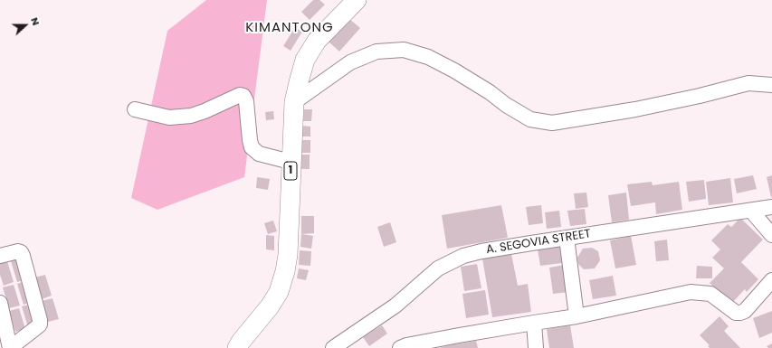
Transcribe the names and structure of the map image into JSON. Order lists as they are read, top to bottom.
{
  "streets": {
    "main road": ["1"],
    "street": ["A. SEGOVIA STREET"]
  },
  "districts": ["KIMANTONG"],
  "north": "right"
}
